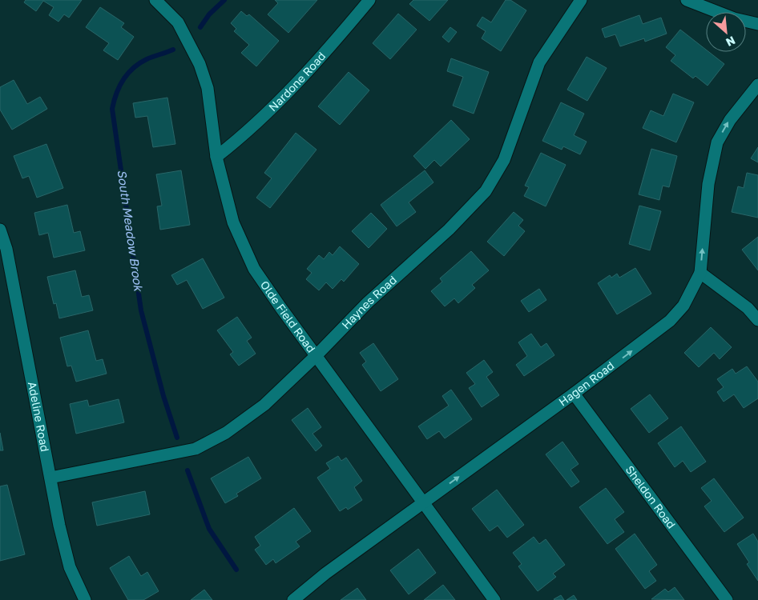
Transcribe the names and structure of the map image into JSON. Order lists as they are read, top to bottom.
{
  "streets": {
    "street": [
      "Nardone Road",
      "Haynes Road",
      "Olde Field Road",
      "Hagen Road",
      "Adeline Road",
      "Sheldon Road"
    ]
  },
  "crossings": [
    ["Nardone Road", "Olde Field Road"],
    ["Haynes Road", "Olde Field Road"],
    ["Haynes Road", "Adeline Road"],
    ["Olde Field Road", "Hagen Road"],
    ["Hagen Road", "Sheldon Road"]
  ],
  "one_way": ["Hagen Road"],
  "water": ["South Meadow Brook"],
  "north": "bottom right"
}
